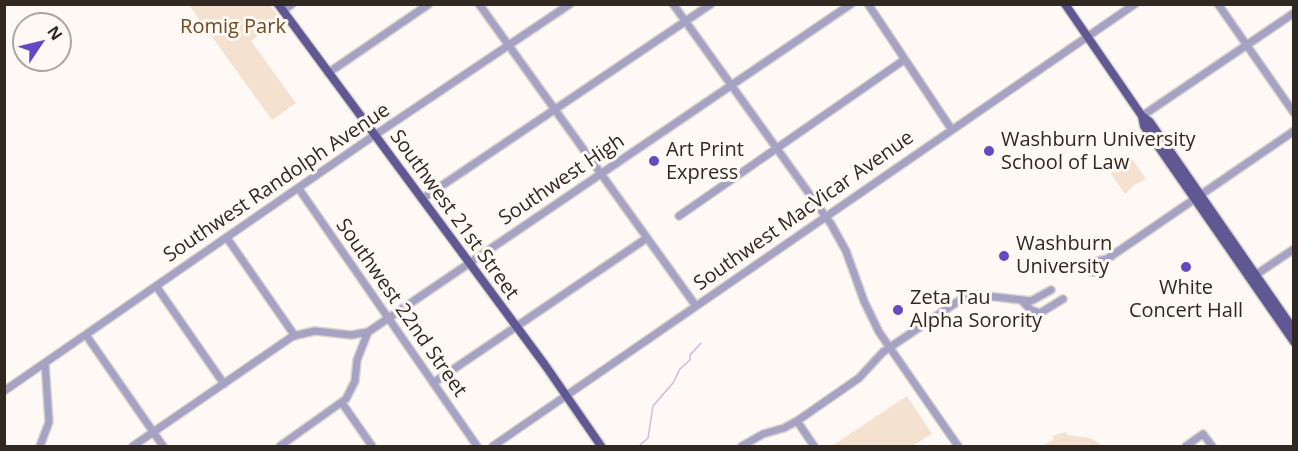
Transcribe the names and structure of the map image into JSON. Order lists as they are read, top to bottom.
{
  "streets": {
    "main road": ["Southwest 21st Street"],
    "street": [
      "Southwest High",
      "Southwest Randolph Avenue",
      "Southwest MacVicar Avenue",
      "Southwest 22nd Street"
    ]
  },
  "crossings": [
    ["Southwest High", "Southwest 21st Street"],
    ["Southwest High", "Southwest 22nd Street"],
    ["Southwest Randolph Avenue", "Southwest 21st Street"],
    ["Southwest Randolph Avenue", "Southwest 22nd Street"],
    ["Southwest MacVicar Avenue", "Southwest 21st Street"]
  ],
  "parks": ["Romig Park"],
  "places": [
    "Washburn University School of Law",
    "Art Print Express",
    "Washburn University",
    "White Concert Hall",
    "Zeta Tau Alpha Sorority"
  ],
  "north": "top right"
}
